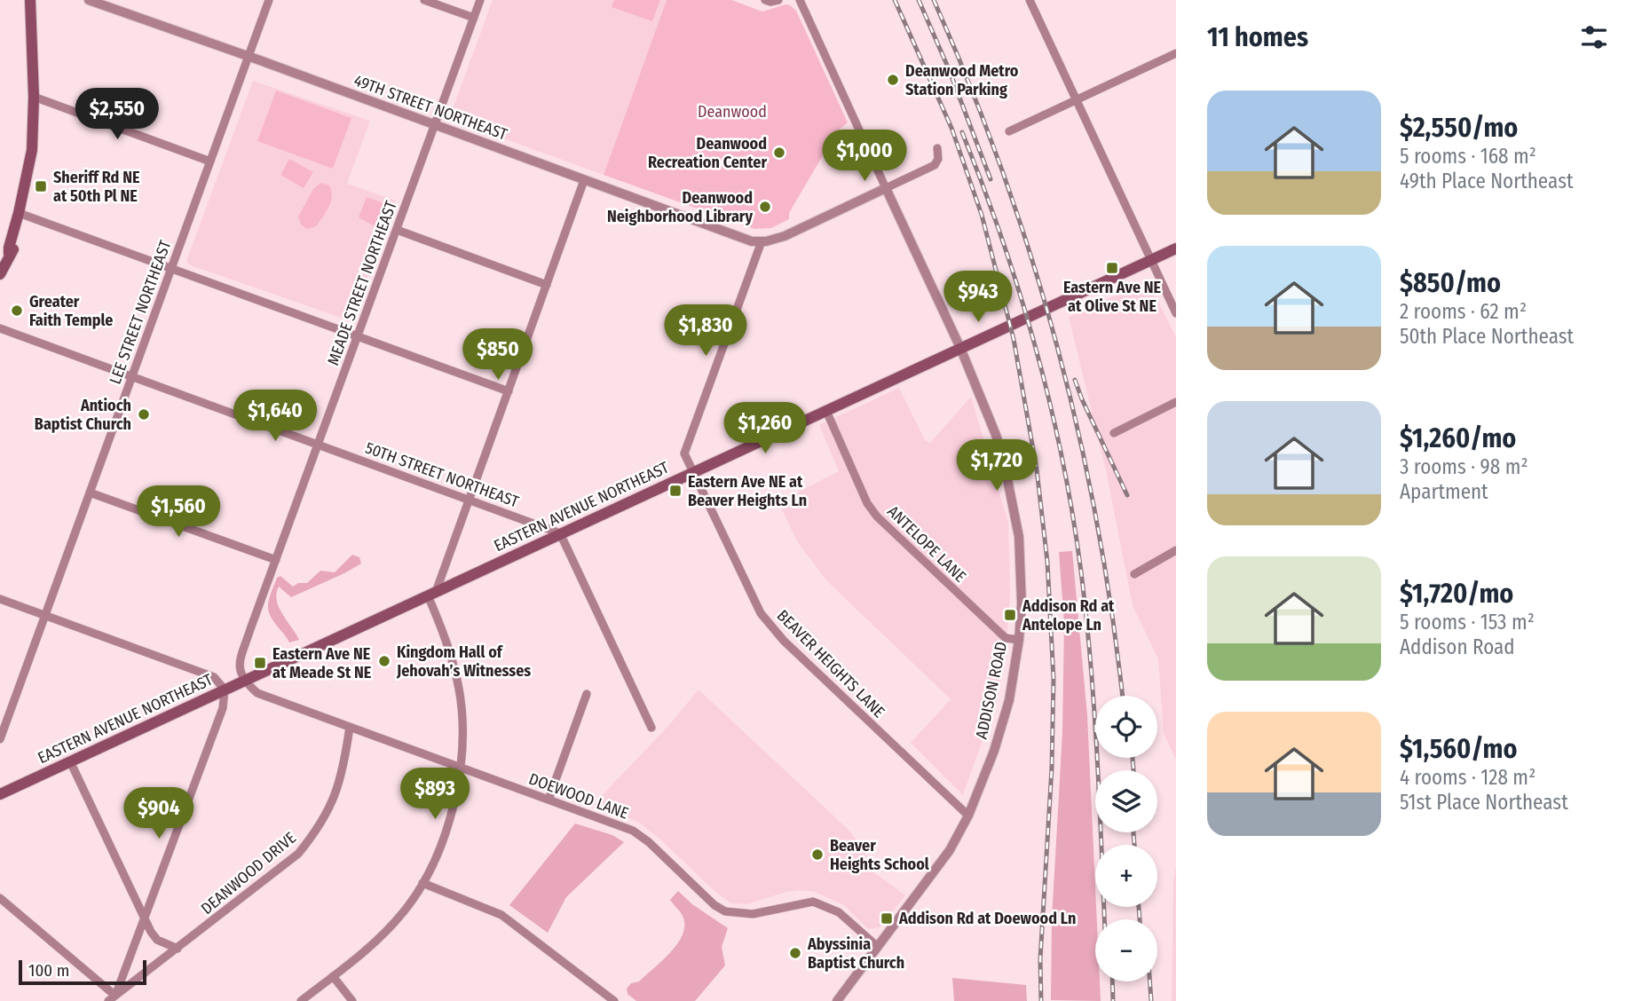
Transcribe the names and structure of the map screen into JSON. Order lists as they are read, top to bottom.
{
  "streets": {
    "main road": ["EASTERN AVENUE NORTHEAST"],
    "street": [
      "49TH STREET NORTHEAST",
      "MEADE STREET NORTHEAST",
      "LEE STREET NORTHEAST",
      "50TH STREET NORTHEAST",
      "ANTELOPE LANE",
      "BEAVER HEIGHTS LANE",
      "ADDISON ROAD",
      "DOEWOOD LANE",
      "DEANWOOD DRIVE"
    ]
  },
  "crossings": [
    ["49TH STREET NORTHEAST", "MEADE STREET NORTHEAST"],
    ["49TH STREET NORTHEAST", "LEE STREET NORTHEAST"],
    ["49TH STREET NORTHEAST", "BEAVER HEIGHTS LANE"],
    ["MEADE STREET NORTHEAST", "50TH STREET NORTHEAST"],
    ["MEADE STREET NORTHEAST", "EASTERN AVENUE NORTHEAST"],
    ["MEADE STREET NORTHEAST", "DOEWOOD LANE"],
    ["LEE STREET NORTHEAST", "50TH STREET NORTHEAST"],
    ["50TH STREET NORTHEAST", "EASTERN AVENUE NORTHEAST"],
    ["EASTERN AVENUE NORTHEAST", "ANTELOPE LANE"],
    ["EASTERN AVENUE NORTHEAST", "BEAVER HEIGHTS LANE"],
    ["EASTERN AVENUE NORTHEAST", "ADDISON ROAD"],
    ["EASTERN AVENUE NORTHEAST", "DOEWOOD LANE"],
    ["ANTELOPE LANE", "ADDISON ROAD"],
    ["BEAVER HEIGHTS LANE", "ADDISON ROAD"],
    ["ADDISON ROAD", "DOEWOOD LANE"],
    ["DOEWOOD LANE", "DEANWOOD DRIVE"]
  ],
  "parks": ["Deanwood"],
  "places": {
    "other": [
      "Deanwood Metro Station Parking",
      "Deanwood Recreation Center",
      "Deanwood Neighborhood Library",
      "Greater Faith Temple",
      "Antioch Baptist Church",
      "Kingdom Hall of Jehovah’s Witnesses",
      "Beaver Heights School",
      "Abyssinia Baptist Church"
    ],
    "transit": [
      "Sheriff Rd NE at 50th Pl NE",
      "Eastern Ave NE at Olive St NE",
      "Eastern Ave NE at Beaver Heights Ln",
      "Addison Rd at Antelope Ln",
      "Eastern Ave NE at Meade St NE",
      "Addison Rd at Doewood Ln"
    ]
  },
  "scale_bar": "100 m",
  "page": {
    "heading": "11 homes",
    "list": [
      {
        "name": "$2,550/mo",
        "note": "5 rooms · 168 m² · 49th Place Northeast"
      },
      {
        "name": "$850/mo",
        "note": "2 rooms · 62 m² · 50th Place Northeast"
      },
      {
        "name": "$1,260/mo",
        "note": "3 rooms · 98 m² · Apartment"
      },
      {
        "name": "$1,720/mo",
        "note": "5 rooms · 153 m² · Addison Road"
      },
      {
        "name": "$1,560/mo",
        "note": "4 rooms · 128 m² · 51st Place Northeast"
      }
    ],
    "price": [
      "$2,550",
      "$1,000",
      "$943",
      "$1,830",
      "$850",
      "$1,640",
      "$1,260",
      "$1,720",
      "$1,560",
      "$893",
      "$904"
    ],
    "map_buttons": ["+", "−"],
    "scale": "100 m"
  }
}
